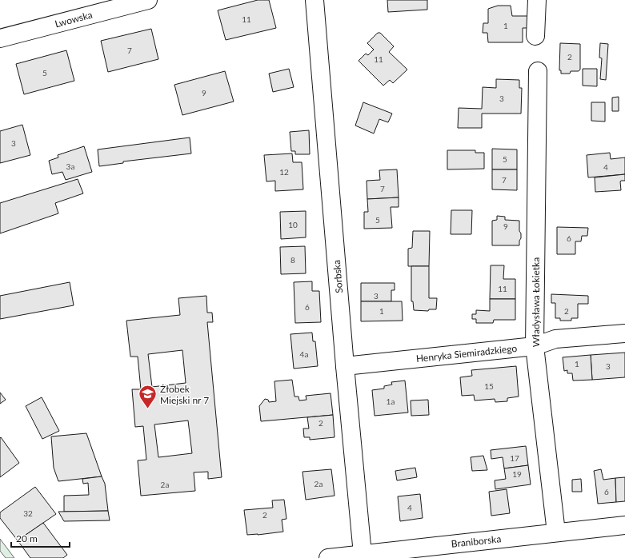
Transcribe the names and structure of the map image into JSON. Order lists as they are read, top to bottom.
{
  "streets": {
    "street": [
      "Lwowska",
      "Sorbska",
      "Władysława Łokietka",
      "Henryka Siemiradzkiego",
      "Braniborska"
    ]
  },
  "crossings": [
    ["Sorbska", "Henryka Siemiradzkiego"],
    ["Sorbska", "Braniborska"],
    ["Władysława Łokietka", "Henryka Siemiradzkiego"],
    ["Władysława Łokietka", "Braniborska"]
  ],
  "places": {
    "school or university": ["Żłobek Miejski nr 7"]
  },
  "house_numbers": [
    "11",
    "1",
    "7",
    "2",
    "11",
    "5",
    "9",
    "3",
    "3",
    "5",
    "3a",
    "4",
    "12",
    "7",
    "7",
    "5",
    "10",
    "9",
    "6",
    "8",
    "11",
    "3",
    "6",
    "1",
    "2",
    "4a",
    "1",
    "3",
    "15",
    "1a",
    "2",
    "17",
    "19",
    "2a",
    "2a",
    "6",
    "4",
    "32",
    "2"
  ],
  "scale_bar": "20 m"
}
